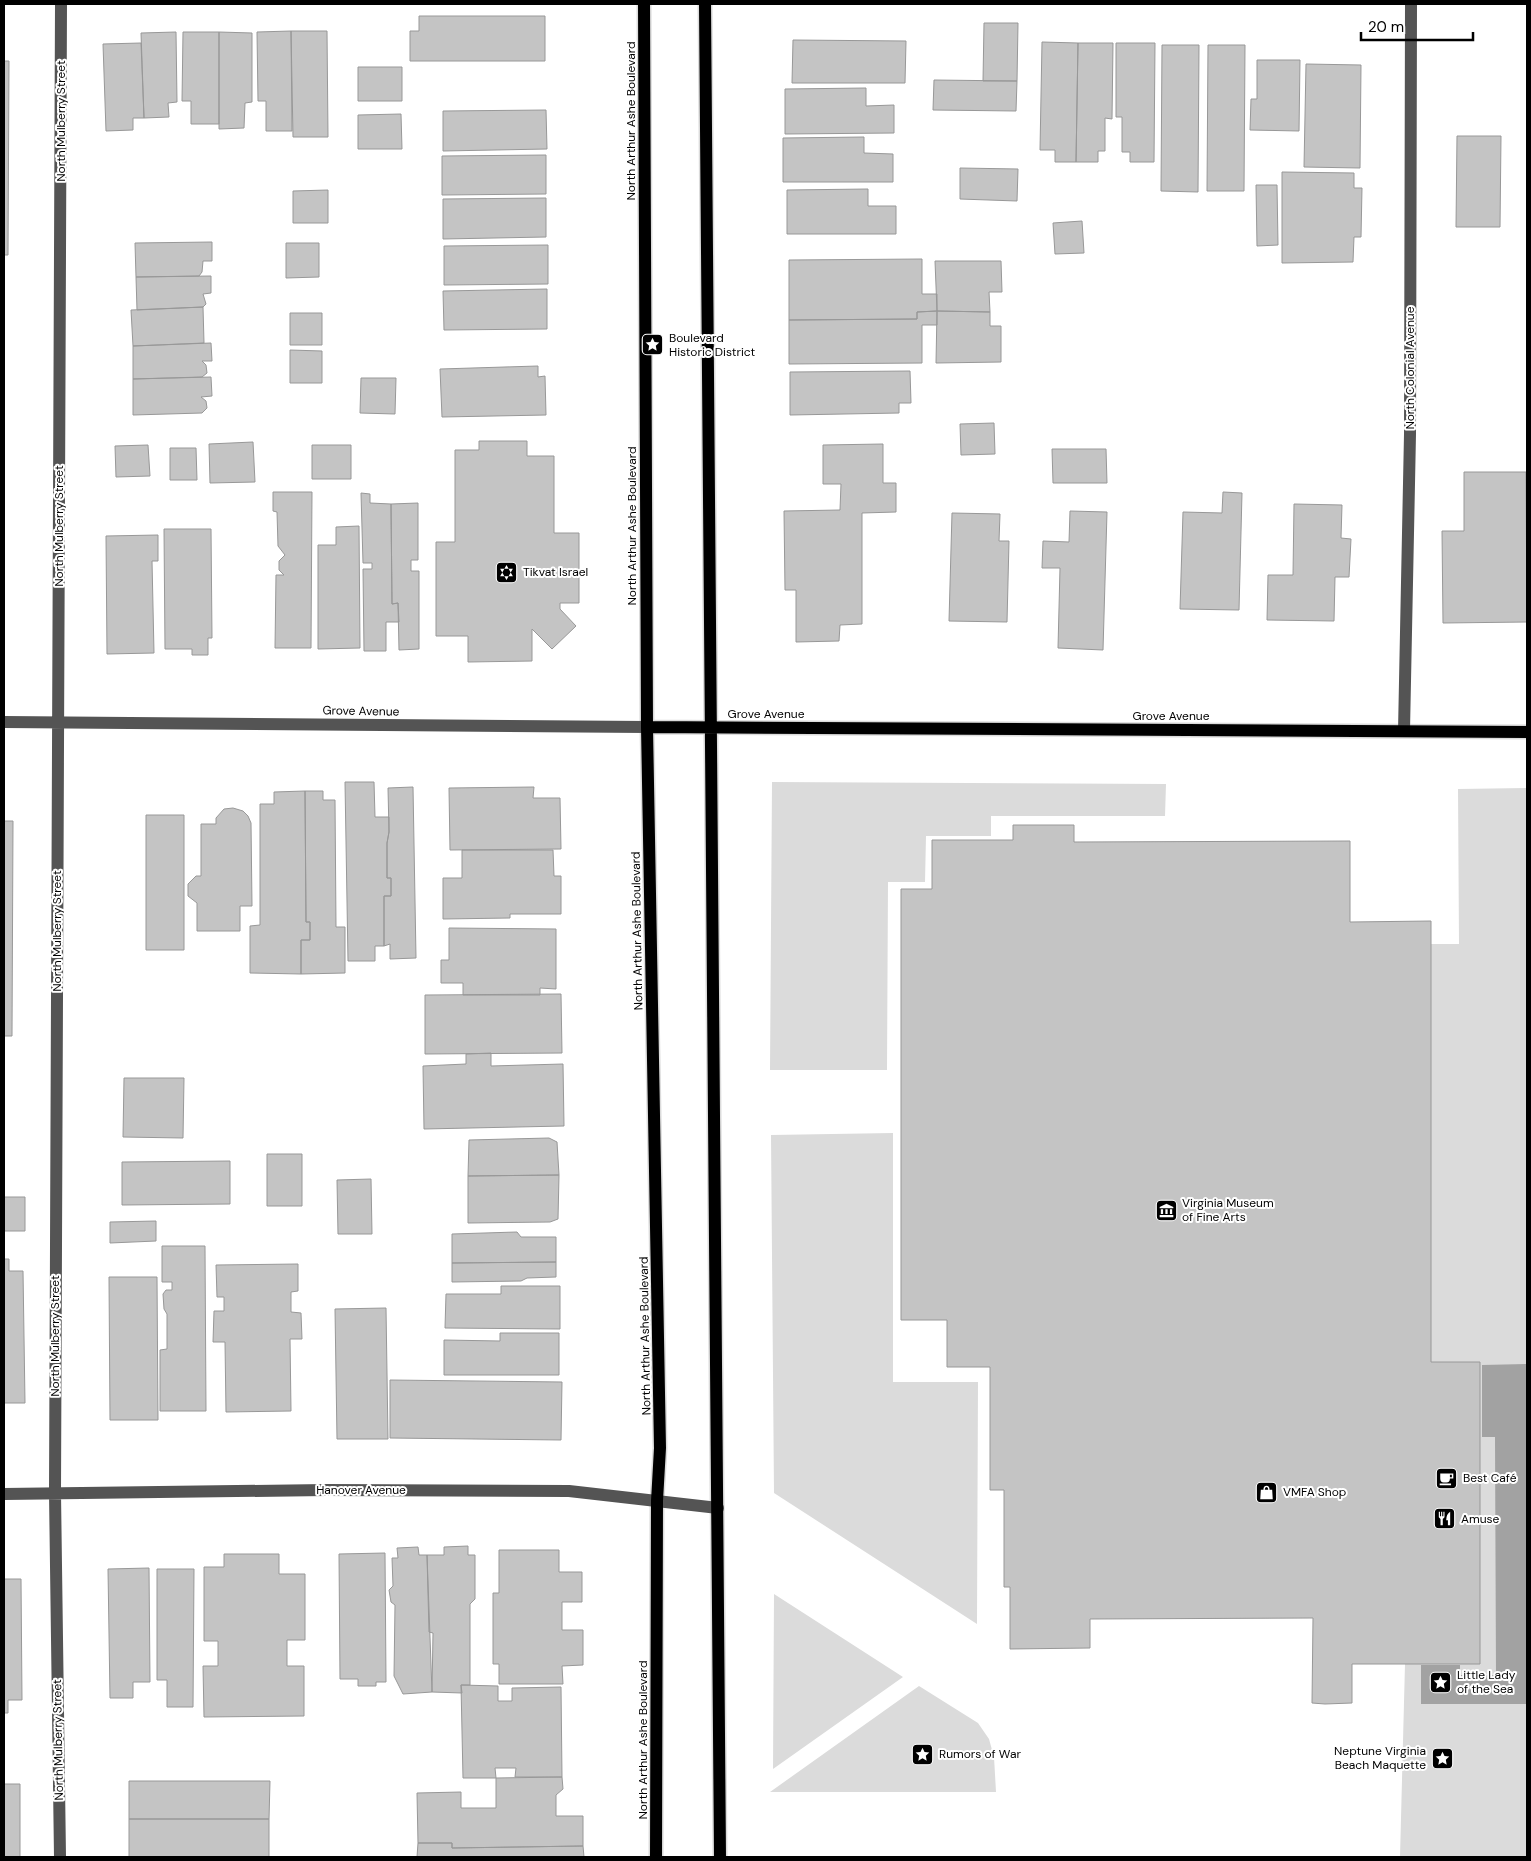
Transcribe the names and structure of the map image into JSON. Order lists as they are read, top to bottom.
{
  "streets": {
    "main road": ["North Arthur Ashe Boulevard", "Grove Avenue"],
    "street": ["North Mulberry Street", "North Colonial Avenue", "Hanover Avenue"]
  },
  "crossings": [
    ["North Mulberry Street", "Grove Avenue"],
    ["North Mulberry Street", "Hanover Avenue"],
    ["North Arthur Ashe Boulevard", "Grove Avenue"],
    ["North Arthur Ashe Boulevard", "Hanover Avenue"],
    ["North Colonial Avenue", "Grove Avenue"]
  ],
  "places": {
    "place": [
      "Boulevard Historic District",
      "Little Lady of the Sea",
      "Rumors of War",
      "Neptune Virginia Beach Maquette"
    ],
    "synagogue": ["Tikvat Israel"],
    "museum": ["Virginia Museum of Fine Arts"],
    "cafe": ["Best Café"],
    "shop": ["VMFA Shop"],
    "restaurant": ["Amuse"]
  },
  "scale_bar": "20 m"
}
